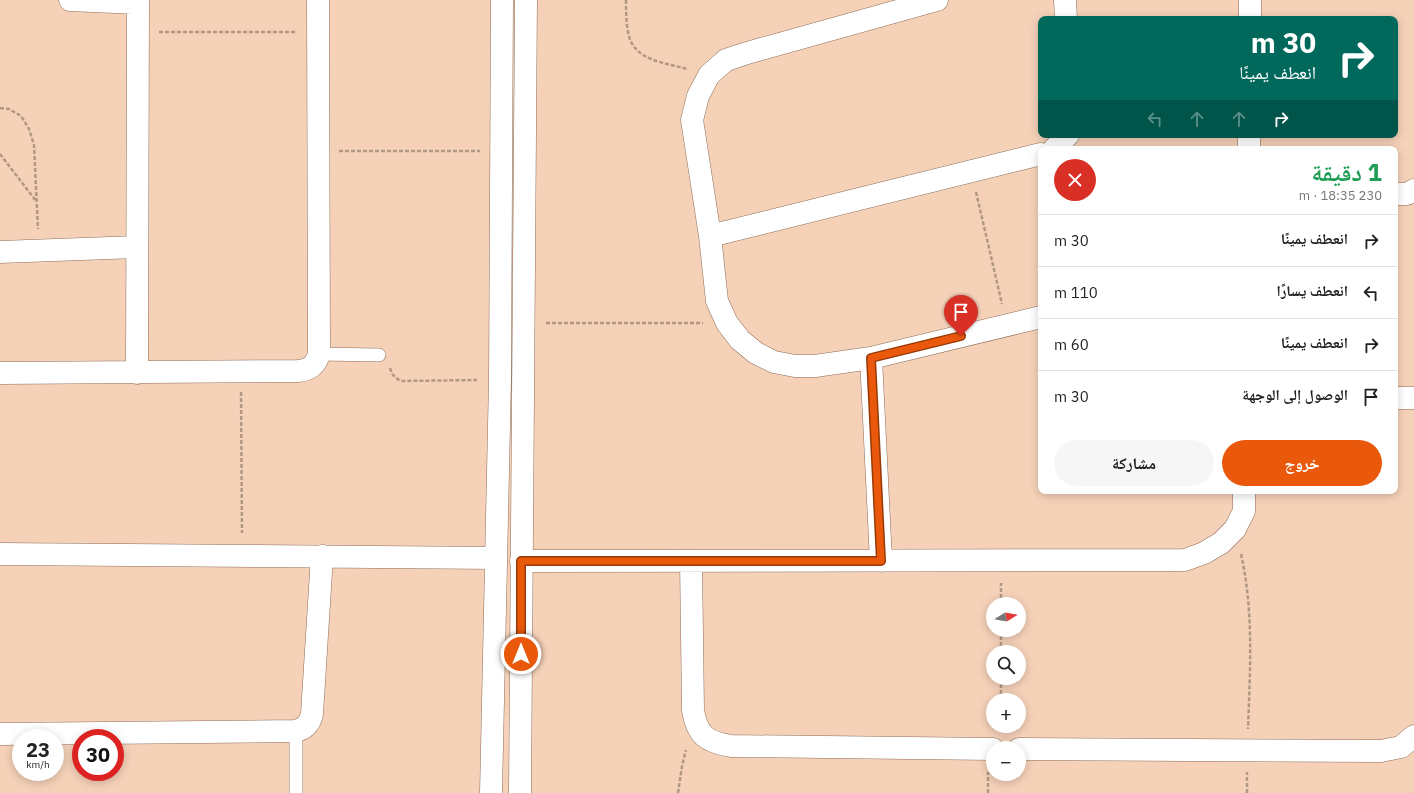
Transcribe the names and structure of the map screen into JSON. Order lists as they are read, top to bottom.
{
  "north": "right",
  "page": {
    "turn": ["30 m", "انعطف يمينًا"],
    "heading": ["1 دقيقة", "230 m · 18:35"],
    "list": [
      {
        "name": "انعطف يمينًا",
        "value": "30 m"
      },
      {
        "name": "انعطف يسارًا",
        "value": "110 m"
      },
      {
        "name": "انعطف يمينًا",
        "value": "60 m"
      },
      {
        "name": "الوصول إلى الوجهة",
        "value": "30 m"
      }
    ],
    "buttons": ["خروج", "مشاركة"],
    "map_buttons": ["+", "−"],
    "speed": "23 km/h",
    "limit": "30"
  }
}
